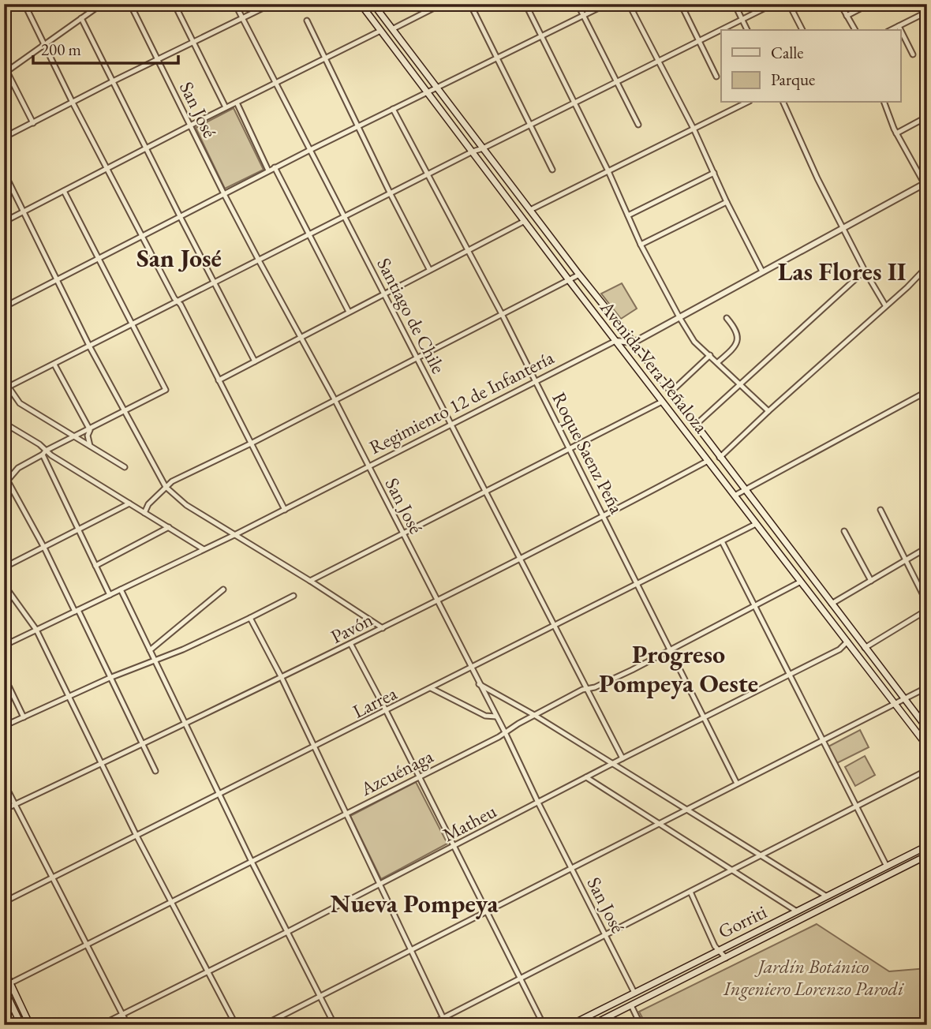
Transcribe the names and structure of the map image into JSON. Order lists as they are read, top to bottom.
{
  "streets": {
    "main road": ["Avenida Vera Peñaloza", "Gorriti"],
    "street": [
      "San José",
      "Santiago de Chile",
      "Regimiento 12 de Infantería",
      "Roque Saenz Peña",
      "Pavón",
      "Larrea",
      "Azcuénaga",
      "Matheu"
    ]
  },
  "crossings": [
    ["San José", "Regimiento 12 de Infantería"],
    ["San José", "Pavón"],
    ["San José", "Larrea"],
    ["San José", "Azcuénaga"],
    ["San José", "Matheu"],
    ["San José", "Gorriti"],
    ["Santiago de Chile", "Regimiento 12 de Infantería"],
    ["Santiago de Chile", "Pavón"],
    ["Santiago de Chile", "Larrea"],
    ["Santiago de Chile", "Azcuénaga"],
    ["Santiago de Chile", "Matheu"],
    ["Avenida Vera Peñaloza", "Regimiento 12 de Infantería"],
    ["Avenida Vera Peñaloza", "Pavón"],
    ["Avenida Vera Peñaloza", "Larrea"],
    ["Avenida Vera Peñaloza", "Azcuénaga"],
    ["Avenida Vera Peñaloza", "Matheu"],
    ["Regimiento 12 de Infantería", "Roque Saenz Peña"],
    ["Roque Saenz Peña", "Pavón"],
    ["Roque Saenz Peña", "Larrea"],
    ["Roque Saenz Peña", "Azcuénaga"],
    ["Roque Saenz Peña", "Matheu"]
  ],
  "districts": [
    "San José",
    "Las Flores II",
    "Progreso Pompeya Oeste",
    "Nueva Pompeya"
  ],
  "parks": ["Jardín Botánico Ingeniero Lorenzo Parodi"],
  "legend": ["Calle", "Parque"],
  "scale_bar": "200 m"
}
